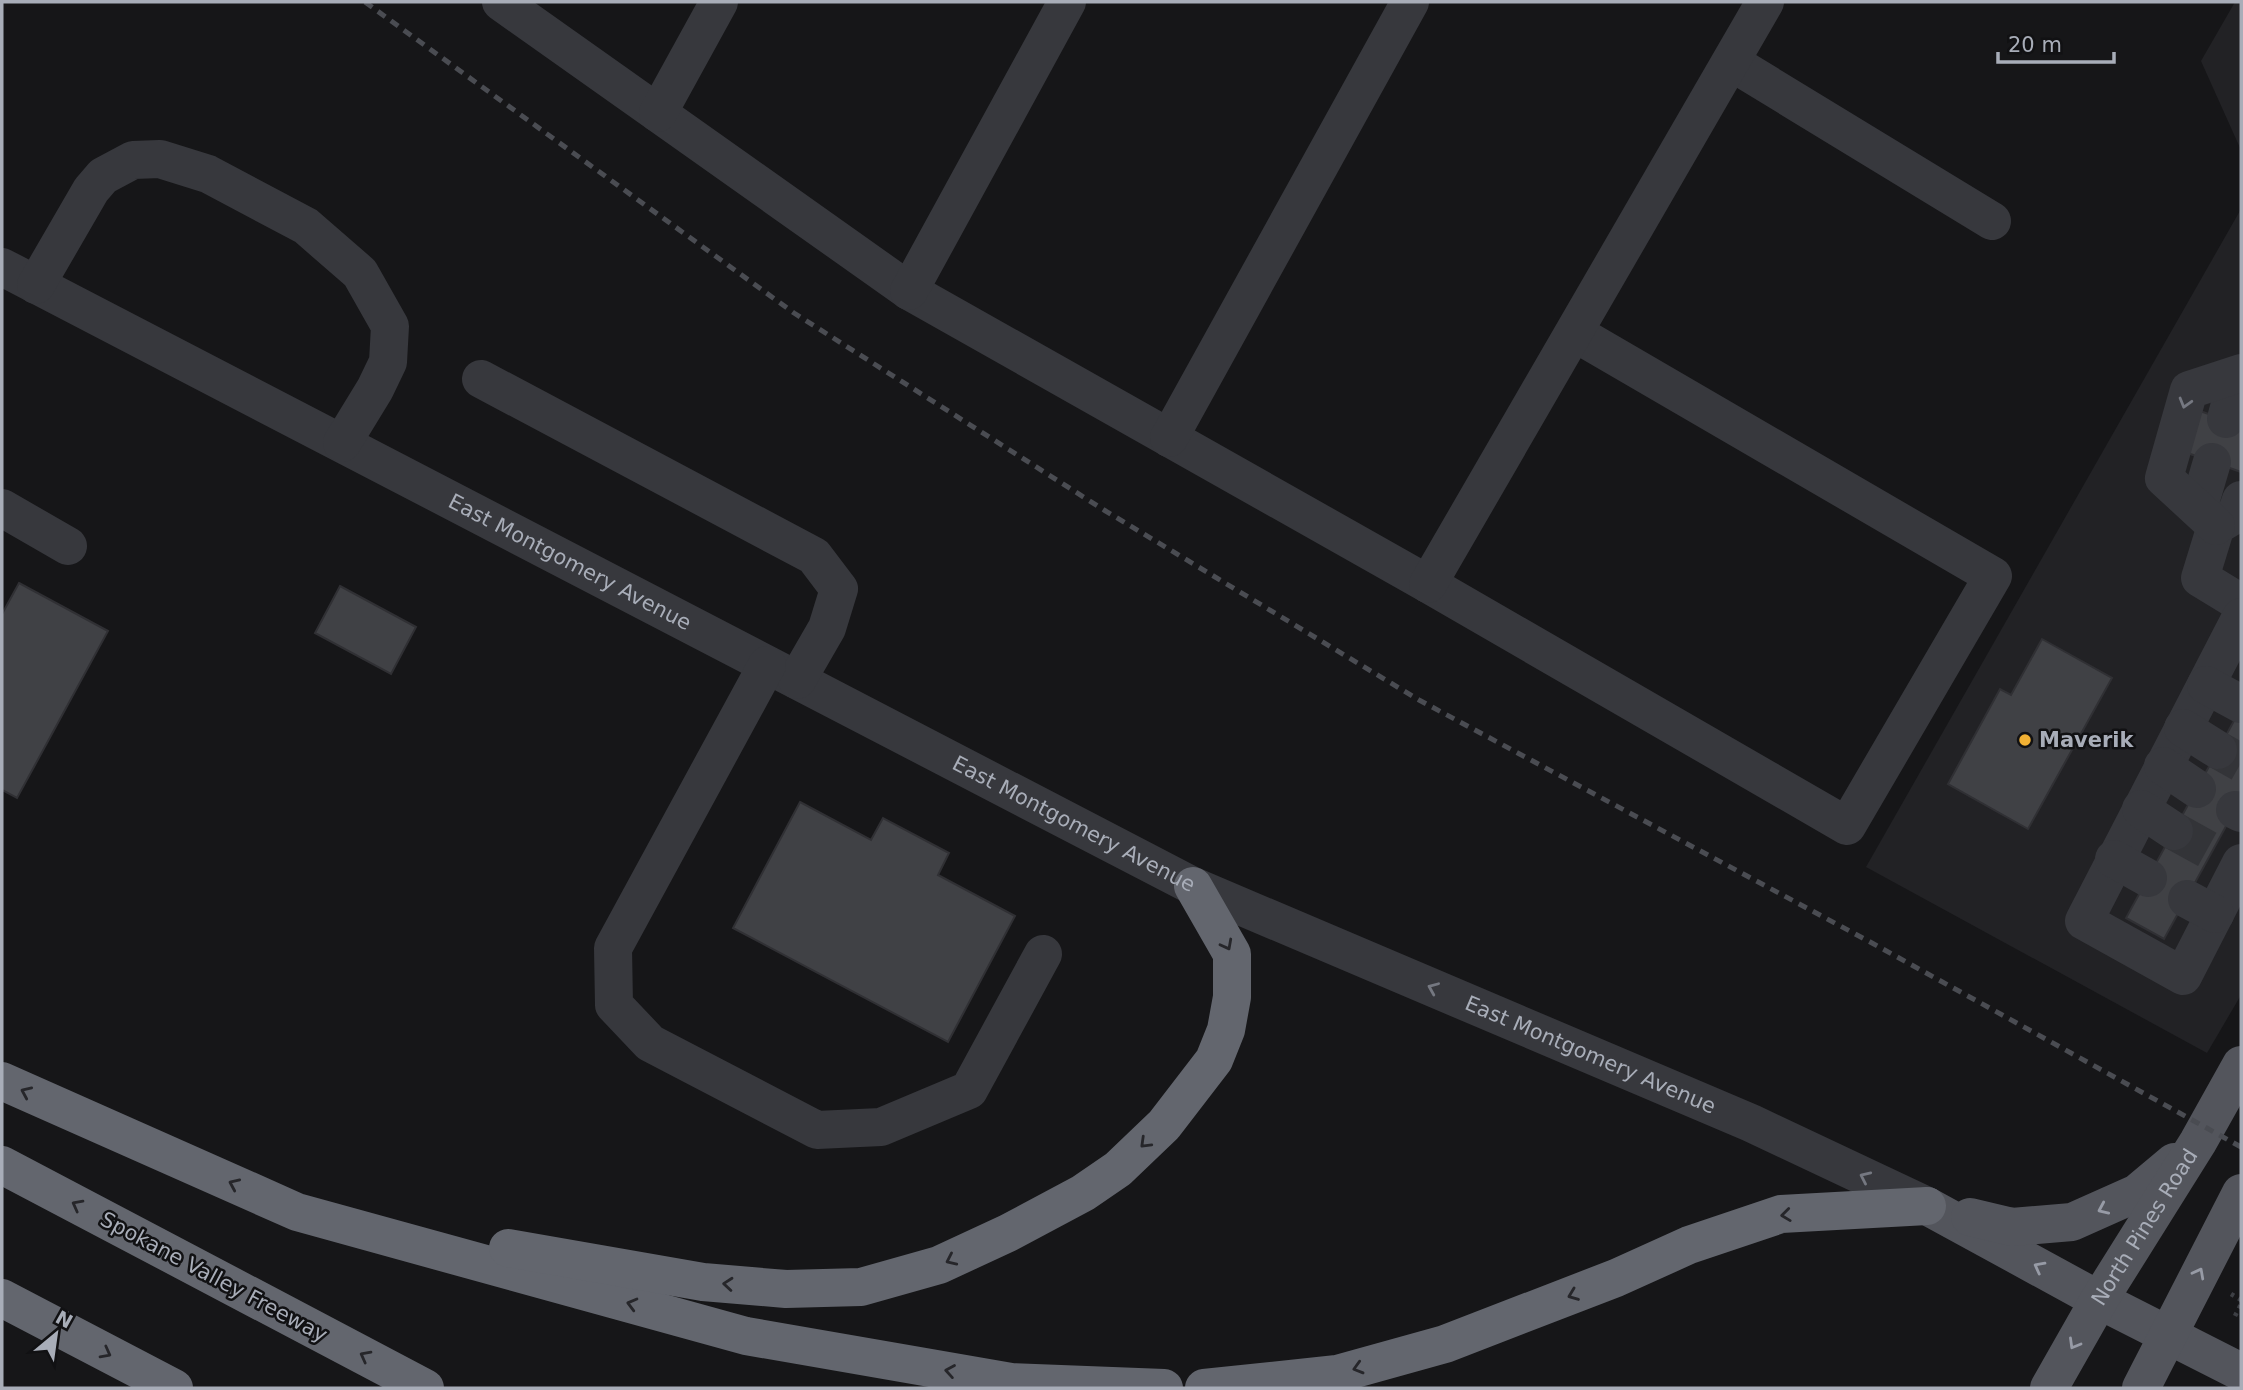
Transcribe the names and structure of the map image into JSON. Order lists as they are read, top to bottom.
{
  "streets": {
    "highway": ["Spokane Valley Freeway"],
    "main road": ["East Montgomery Avenue", "North Pines Road"]
  },
  "crossings": [
    ["East Montgomery Avenue", "North Pines Road"]
  ],
  "one_way": ["East Montgomery Avenue"],
  "places": ["Maverik"],
  "scale_bar": "20 m",
  "north": "top right"
}
